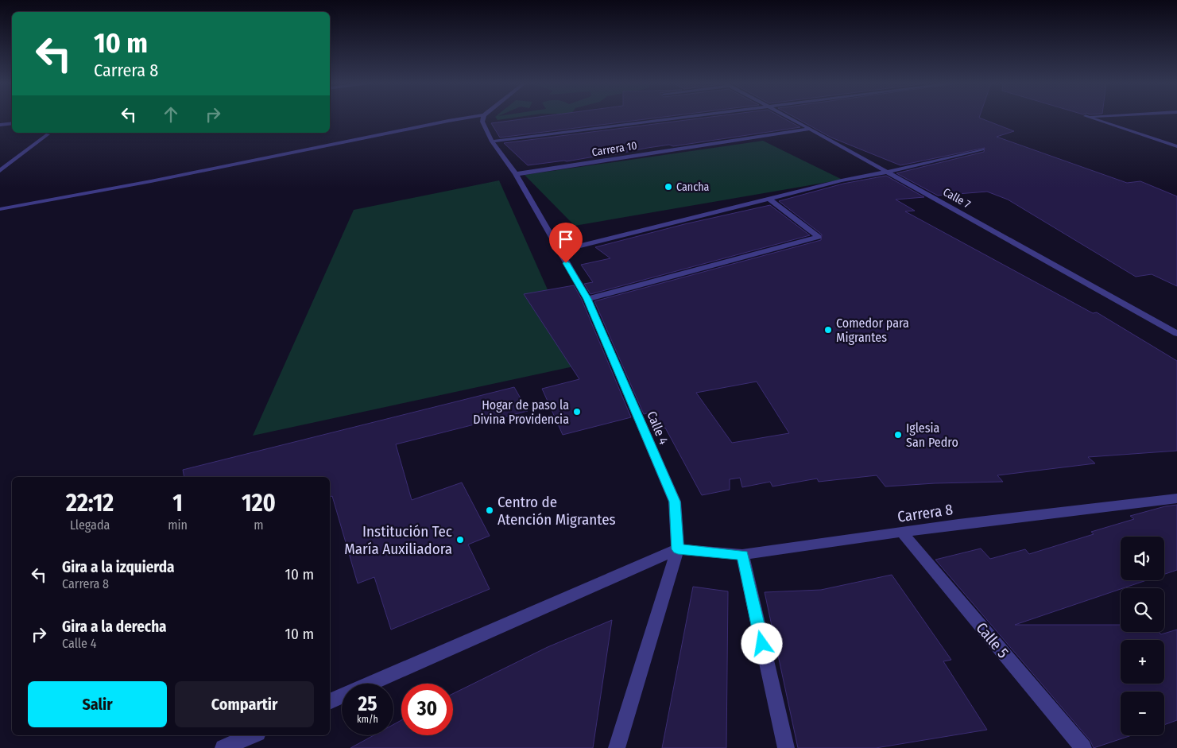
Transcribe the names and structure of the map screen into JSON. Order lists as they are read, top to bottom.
{
  "streets": {
    "street": [
      "Carrera 10",
      "Calle 7",
      "Calle 4",
      "Carrera 8",
      "Calle 5"
    ]
  },
  "crossings": [
    ["Carrera 10", "Calle 7"],
    ["Carrera 10", "Calle 4"],
    ["Calle 4", "Carrera 8"],
    ["Carrera 8", "Calle 5"]
  ],
  "places": [
    "Cancha",
    "Comedor para Migrantes",
    "Hogar de paso la Divina Providencia",
    "Iglesia San Pedro",
    "Centro de Atención Migrantes",
    "Institución Tec María Auxiliadora"
  ],
  "page": {
    "turn": ["10 m", "Carrera 8"],
    "eta": [
      "22:12",
      "Llegada",
      "1",
      "min",
      "120",
      "m"
    ],
    "map_buttons": ["+", "−"],
    "list": [
      {
        "name": "Gira a la izquierda",
        "note": "Carrera 8",
        "value": "10 m"
      },
      {
        "name": "Gira a la derecha",
        "note": "Calle 4",
        "value": "10 m"
      }
    ],
    "buttons": ["Salir", "Compartir"],
    "speed": "25 km/h",
    "limit": "30"
  }
}
